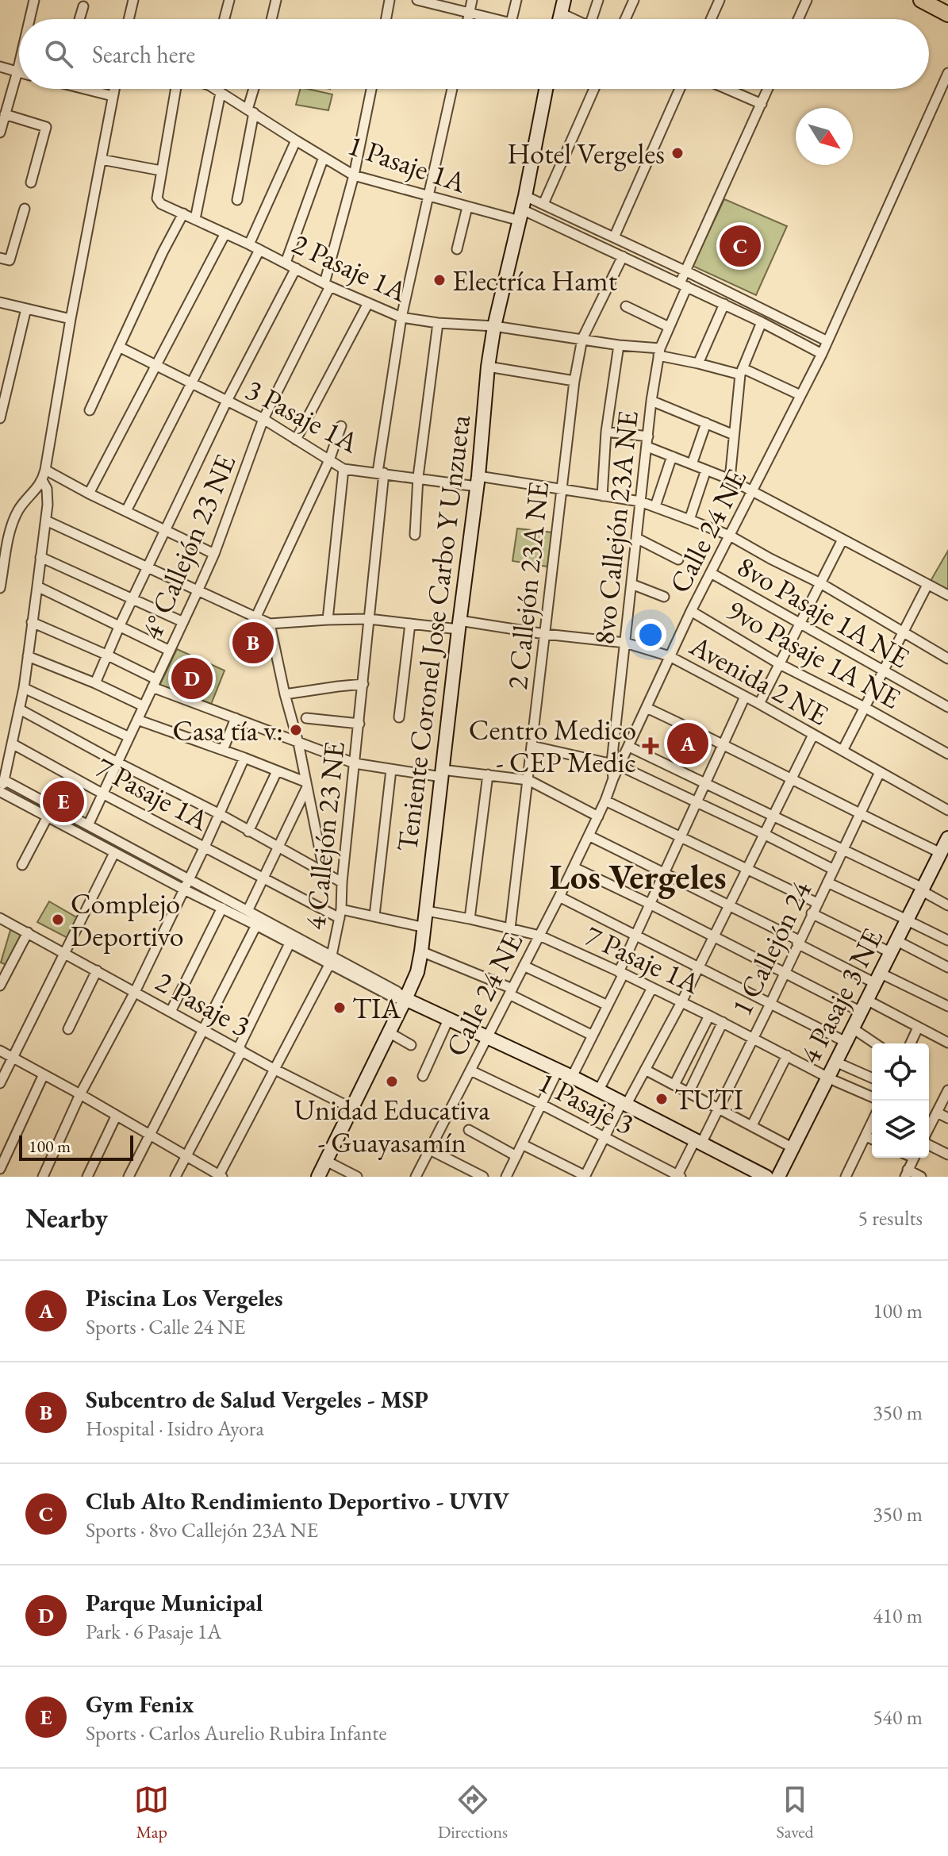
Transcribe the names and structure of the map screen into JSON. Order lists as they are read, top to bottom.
{
  "streets": {
    "street": [
      "1 Pasaje 1A",
      "2 Pasaje 1A",
      "3 Pasaje 1A",
      "8vo Callejón 23A NE",
      "Calle 24 NE",
      "4° Callejón 23 NE",
      "2 Callejón 23A NE",
      "8vo Pasaje 1A NE",
      "Teniente Coronel Jose Carbo Y Unzueta",
      "9vo Pasaje 1A NE",
      "Avenida 2 NE",
      "7 Pasaje 1A",
      "4 Callejón 23 NE",
      "1 Callejón 24",
      "4 Pasaje 3 NE",
      "2 Pasaje 3",
      "1 Pasaje 3"
    ]
  },
  "crossings": [
    ["1 Pasaje 1A", "8vo Callejón 23A NE"],
    ["1 Pasaje 1A", "Calle 24 NE"],
    ["1 Pasaje 1A", "4° Callejón 23 NE"],
    ["1 Pasaje 1A", "2 Callejón 23A NE"],
    ["1 Pasaje 1A", "Teniente Coronel Jose Carbo Y Unzueta"],
    ["1 Pasaje 1A", "4 Callejón 23 NE"],
    ["2 Pasaje 1A", "8vo Callejón 23A NE"],
    ["2 Pasaje 1A", "Calle 24 NE"],
    ["2 Pasaje 1A", "4° Callejón 23 NE"],
    ["2 Pasaje 1A", "2 Callejón 23A NE"],
    ["2 Pasaje 1A", "Teniente Coronel Jose Carbo Y Unzueta"],
    ["2 Pasaje 1A", "4 Callejón 23 NE"],
    ["3 Pasaje 1A", "8vo Callejón 23A NE"],
    ["3 Pasaje 1A", "Calle 24 NE"],
    ["3 Pasaje 1A", "4° Callejón 23 NE"],
    ["3 Pasaje 1A", "2 Callejón 23A NE"],
    ["3 Pasaje 1A", "Teniente Coronel Jose Carbo Y Unzueta"],
    ["3 Pasaje 1A", "4 Callejón 23 NE"],
    ["8vo Callejón 23A NE", "Calle 24 NE"],
    ["8vo Callejón 23A NE", "Avenida 2 NE"],
    ["Calle 24 NE", "8vo Pasaje 1A NE"],
    ["Calle 24 NE", "9vo Pasaje 1A NE"],
    ["Calle 24 NE", "Avenida 2 NE"],
    ["Calle 24 NE", "7 Pasaje 1A"],
    ["Calle 24 NE", "1 Pasaje 3"],
    ["4° Callejón 23 NE", "7 Pasaje 1A"],
    ["2 Callejón 23A NE", "Avenida 2 NE"],
    ["2 Callejón 23A NE", "7 Pasaje 1A"],
    ["Teniente Coronel Jose Carbo Y Unzueta", "Avenida 2 NE"],
    ["Teniente Coronel Jose Carbo Y Unzueta", "7 Pasaje 1A"],
    ["Teniente Coronel Jose Carbo Y Unzueta", "2 Pasaje 3"],
    ["Avenida 2 NE", "4 Callejón 23 NE"],
    ["Avenida 2 NE", "1 Callejón 24"],
    ["7 Pasaje 1A", "4 Callejón 23 NE"],
    ["7 Pasaje 1A", "1 Callejón 24"],
    ["7 Pasaje 1A", "4 Pasaje 3 NE"],
    ["4 Callejón 23 NE", "2 Pasaje 3"],
    ["1 Callejón 24", "1 Pasaje 3"]
  ],
  "districts": ["Los Vergeles"],
  "places": {
    "other": [
      "Hotel Vergeles",
      "Electríca Hamt",
      "Casa tía v:",
      "Complejo Deportivo",
      "TIA",
      "Unidad Educativa - Guayasamín",
      "TUTI"
    ],
    "health": ["Centro Medico - CEP Medic"]
  },
  "scale_bar": "100 m",
  "north": "bottom right",
  "page": {
    "search": "Search here",
    "pins": [
      "C",
      "B",
      "D",
      "A",
      "E"
    ],
    "scale": "100 m",
    "heading": ["Nearby", "5 results"],
    "list": [
      {
        "mark": "A",
        "name": "Piscina Los Vergeles",
        "note": "Sports · Calle 24 NE",
        "value": "100 m"
      },
      {
        "mark": "B",
        "name": "Subcentro de Salud Vergeles - MSP",
        "note": "Hospital · Isidro Ayora",
        "value": "350 m"
      },
      {
        "mark": "C",
        "name": "Club Alto Rendimiento Deportivo - UVIV",
        "note": "Sports · 8vo Callejón 23A NE",
        "value": "350 m"
      },
      {
        "mark": "D",
        "name": "Parque Municipal",
        "note": "Park · 6 Pasaje 1A",
        "value": "410 m"
      },
      {
        "mark": "E",
        "name": "Gym Fenix",
        "note": "Sports · Carlos Aurelio Rubira Infante",
        "value": "540 m"
      }
    ],
    "nav": ["Map", "Directions", "Saved"]
  }
}
